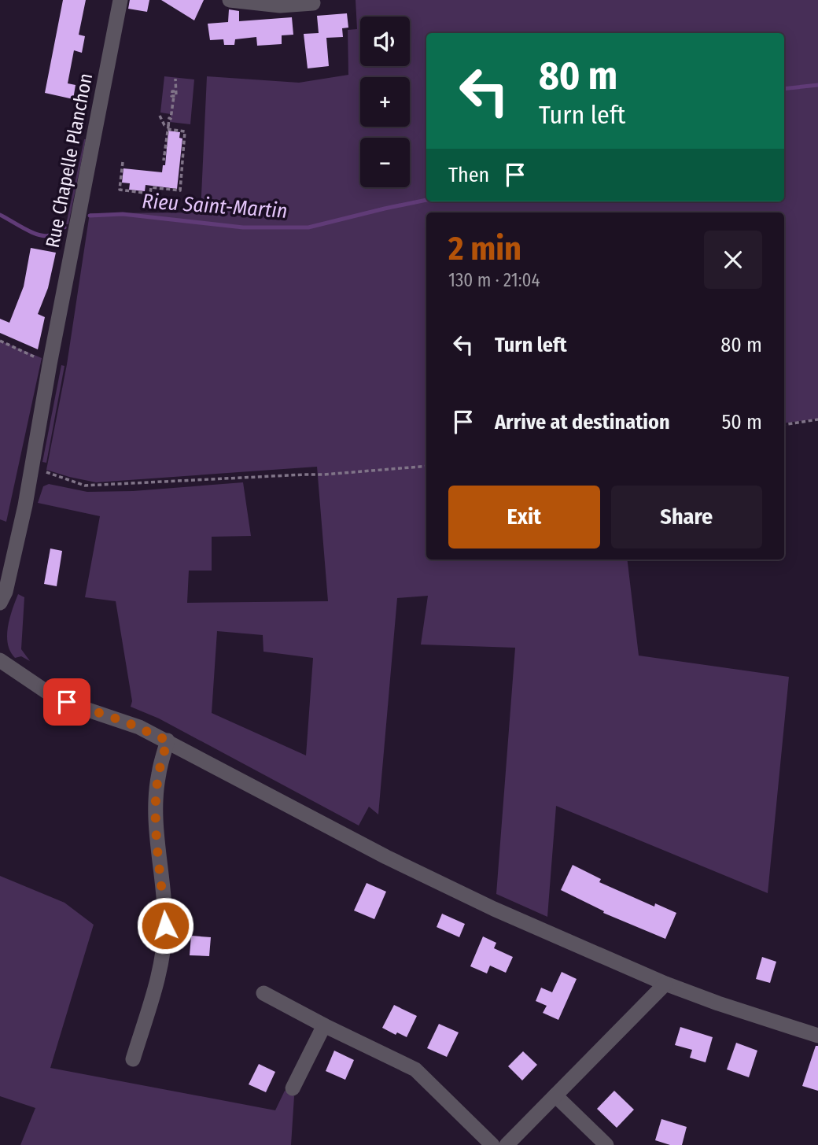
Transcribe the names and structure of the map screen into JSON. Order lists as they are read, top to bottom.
{
  "streets": {
    "street": ["Rue Chapelle Planchon"]
  },
  "water": ["Rieu Saint-Martin"],
  "page": {
    "map_buttons": ["+", "−"],
    "turn": ["80 m", "Turn left"],
    "then": "Then",
    "heading": ["2 min", "130 m · 21:04"],
    "list": [
      {
        "name": "Turn left",
        "value": "80 m"
      },
      {
        "name": "Arrive at destination",
        "value": "50 m"
      }
    ],
    "buttons": ["Exit", "Share"]
  }
}
